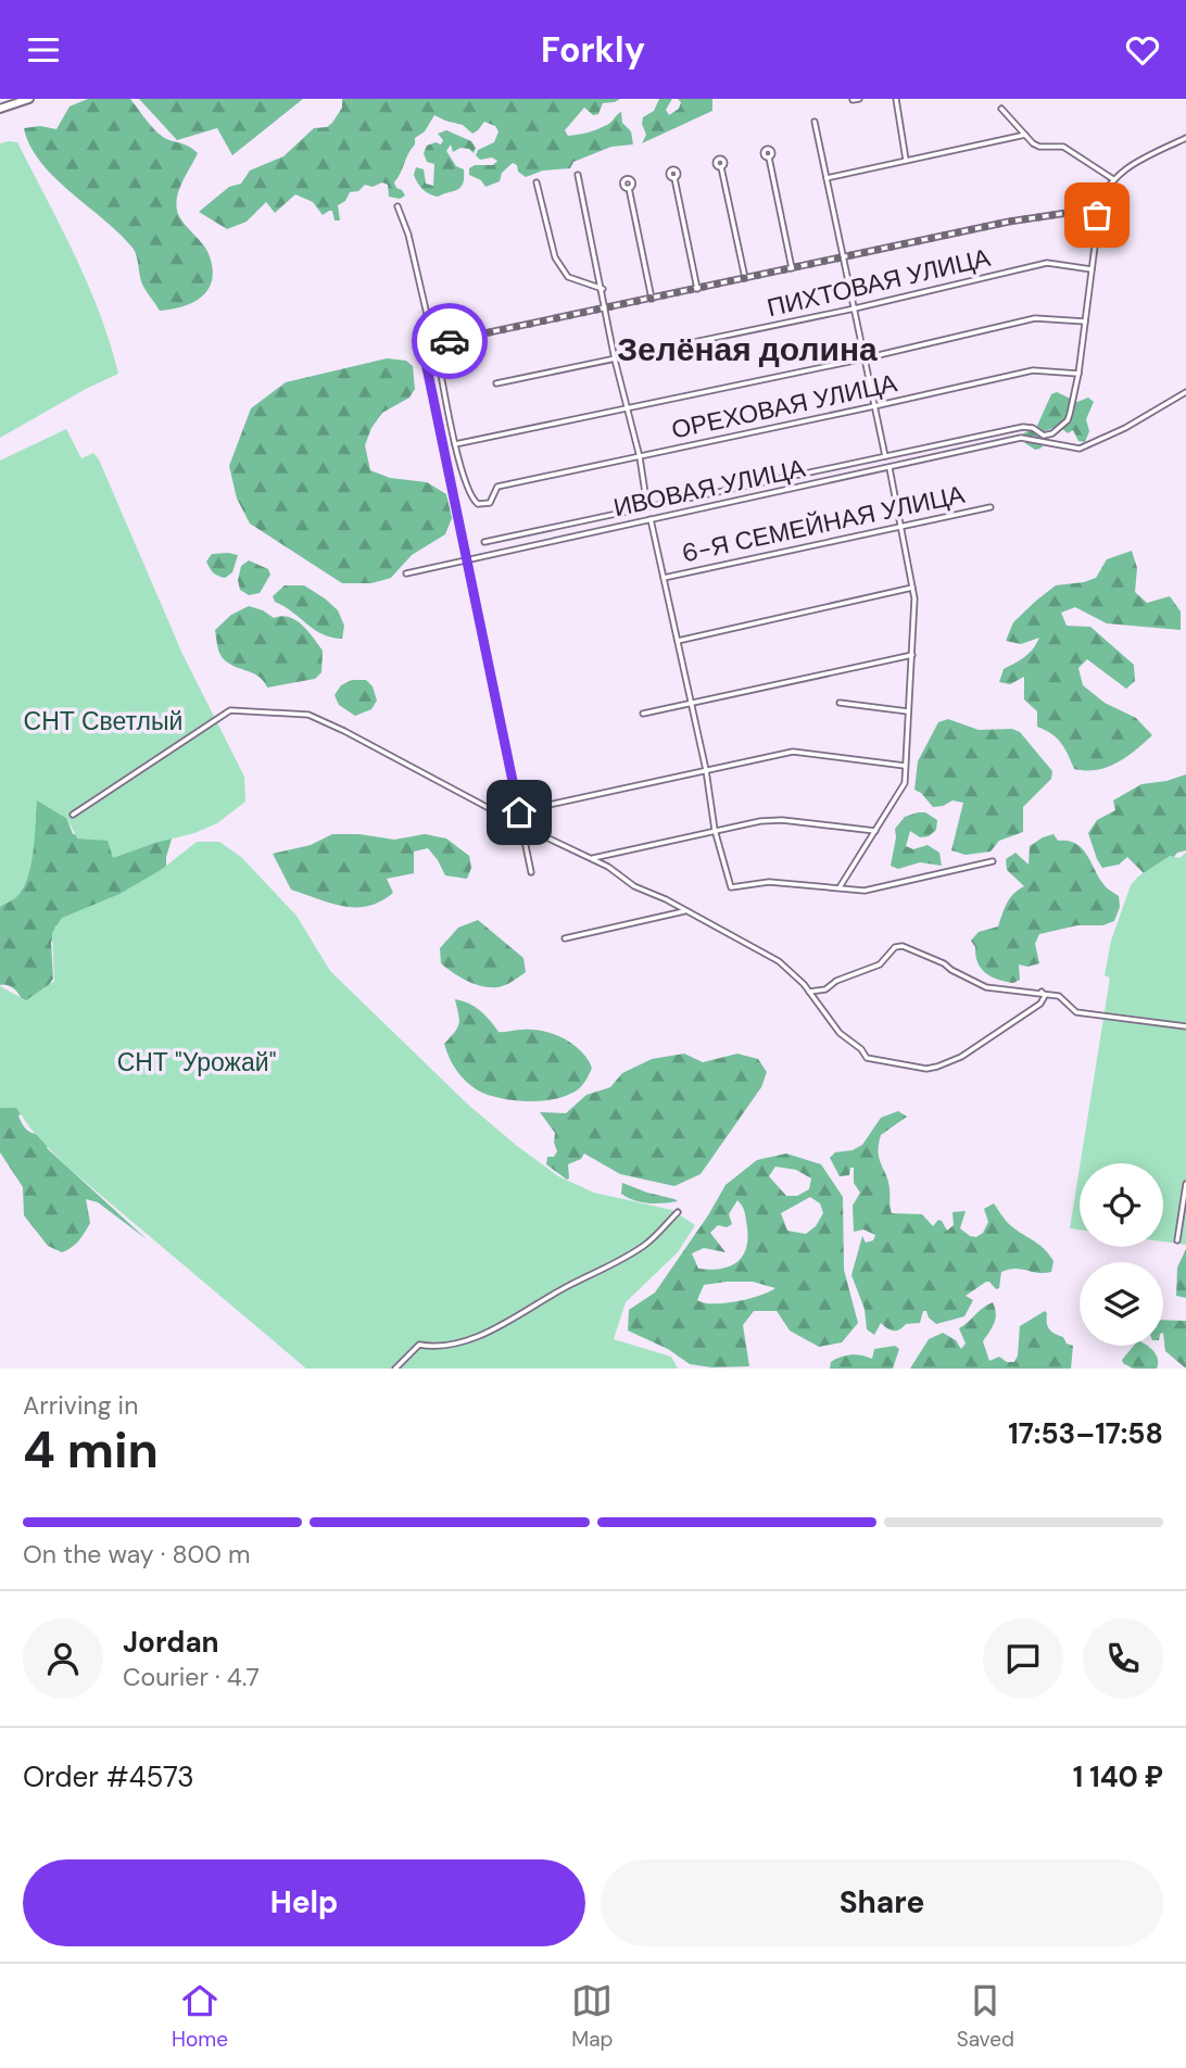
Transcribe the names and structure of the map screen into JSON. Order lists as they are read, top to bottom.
{
  "streets": {
    "street": [
      "ПИХТОВАЯ УЛИЦА",
      "ОРЕХОВАЯ УЛИЦА",
      "ИВОВАЯ УЛИЦА",
      "6-Я СЕМЕЙНАЯ УЛИЦА"
    ]
  },
  "crossings": [
    ["ОРЕХОВАЯ УЛИЦА", "ИВОВАЯ УЛИЦА"]
  ],
  "districts": ["Зелёная долина"],
  "parks": ["СНТ Светлый", "СНТ \"Урожай\""],
  "page": {
    "header": "Forkly",
    "heading": ["4 min", "Arriving in", "17:53–17:58"],
    "panel": [
      "Jordan",
      "Courier · 4.7",
      "Order #4573",
      "1 140 ₽"
    ],
    "bar": "On the way · 800 m",
    "buttons": ["Help", "Share"],
    "tabs": ["Home", "Map", "Saved"]
  }
}
